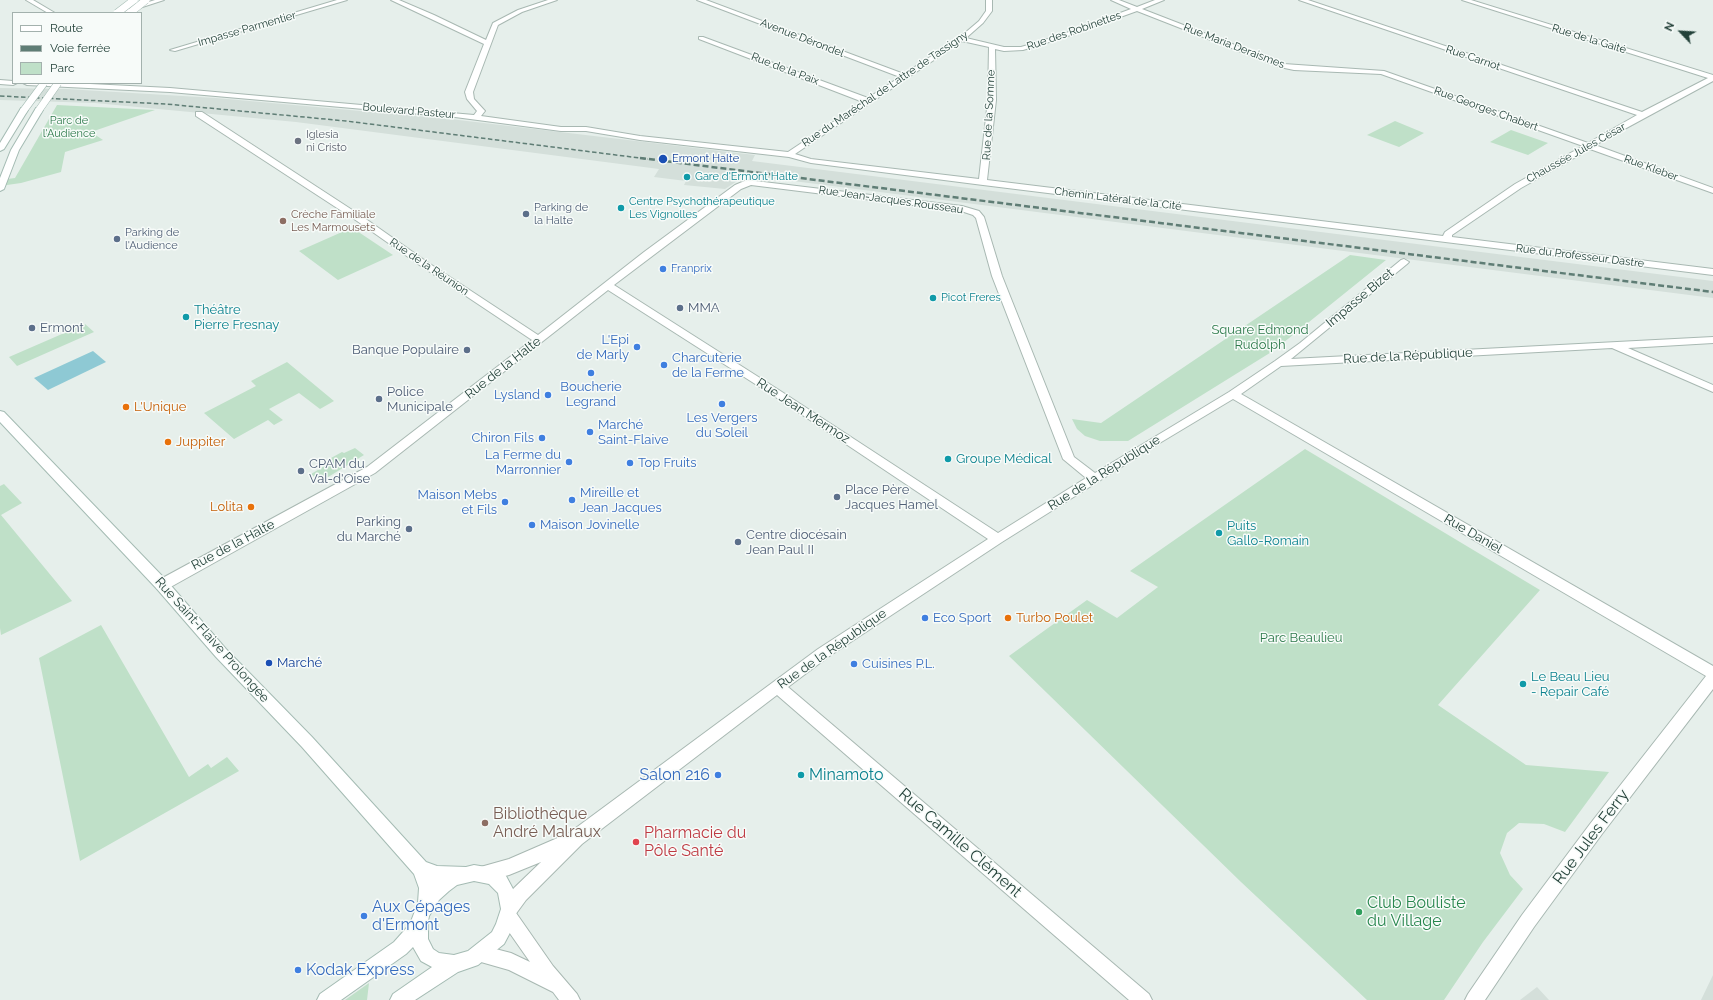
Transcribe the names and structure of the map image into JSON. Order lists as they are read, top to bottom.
{
  "streets": {
    "street": [
      "Impasse Parmentier",
      "Rue des Robinettes",
      "Avenue Dérondel",
      "Rue de la Gaité",
      "Rue Maria Deraismes",
      "Rue Carnot",
      "Rue de la Paix",
      "Rue du Maréchal de Lattre de Tassigny",
      "Rue Georges Chabert",
      "Boulevard Pasteur",
      "Rue de la Somme",
      "Chaussée Jules César",
      "Rue Kleber",
      "Chemin Latéral de la Cité",
      "Rue Jean-Jacques Rousseau",
      "Rue du Professeur Dastre",
      "Rue de la Réunion",
      "Impasse Bizet",
      "Rue de la République",
      "Rue de la Halte",
      "Rue Jean Mermoz",
      "Rue Daniel",
      "Rue Saint-Flaive Prolongée",
      "Rue Jules Ferry",
      "Rue Camille Clément"
    ]
  },
  "crossings": [
    ["Rue des Robinettes", "Rue Maria Deraismes"],
    ["Rue des Robinettes", "Rue du Maréchal de Lattre de Tassigny"],
    ["Rue des Robinettes", "Rue de la Somme"],
    ["Avenue Dérondel", "Rue du Maréchal de Lattre de Tassigny"],
    ["Rue de la Gaité", "Chaussée Jules César"],
    ["Rue Maria Deraismes", "Rue Georges Chabert"],
    ["Rue Carnot", "Chaussée Jules César"],
    ["Rue de la Paix", "Rue du Maréchal de Lattre de Tassigny"],
    ["Rue du Maréchal de Lattre de Tassigny", "Boulevard Pasteur"],
    ["Rue du Maréchal de Lattre de Tassigny", "Chemin Latéral de la Cité"],
    ["Rue Georges Chabert", "Chaussée Jules César"],
    ["Rue Georges Chabert", "Rue Kleber"],
    ["Boulevard Pasteur", "Chemin Latéral de la Cité"],
    ["Rue de la Somme", "Chemin Latéral de la Cité"],
    ["Chaussée Jules César", "Rue Kleber"],
    ["Chaussée Jules César", "Chemin Latéral de la Cité"],
    ["Chaussée Jules César", "Rue du Professeur Dastre"],
    ["Chemin Latéral de la Cité", "Rue du Professeur Dastre"],
    ["Rue Jean-Jacques Rousseau", "Rue de la République"],
    ["Rue Jean-Jacques Rousseau", "Rue de la Halte"],
    ["Rue de la Réunion", "Rue de la Halte"],
    ["Impasse Bizet", "Rue de la République"],
    ["Rue de la République", "Rue Jean Mermoz"],
    ["Rue de la République", "Rue Daniel"],
    ["Rue de la République", "Rue Saint-Flaive Prolongée"],
    ["Rue de la République", "Rue Camille Clément"],
    ["Rue de la Halte", "Rue Jean Mermoz"],
    ["Rue de la Halte", "Rue Saint-Flaive Prolongée"]
  ],
  "parks": ["Parc de l'Audience", "Square Edmond Rudolph", "Parc Beaulieu"],
  "places": [
    "Iglesia ni Cristo",
    "Ermont Halte",
    "Gare d'Ermont Halte",
    "Centre Psychothérapeutique Les Vignolles",
    "Parking de la Halte",
    "Crèche Familiale Les Marmousets",
    "Parking de l'Audience",
    "Franprix",
    "Picot Freres",
    "MMA",
    "Théâtre Pierre Fresnay",
    "Ermont",
    "L'Epi de Marly",
    "Banque Populaire",
    "Charcuterie de la Ferme",
    "Boucherie Legrand",
    "Lysland",
    "Police Municipale",
    "Les Vergers du Soleil",
    "L'Unique",
    "Marché Saint-Flaive",
    "Chiron Fils",
    "Juppiter",
    "Groupe Médical",
    "La Ferme du Marronnier",
    "Top Fruits",
    "CPAM du Val-d'Oise",
    "Place Père Jacques Hamel",
    "Mireille et Jean Jacques",
    "Maison Mebs et Fils",
    "Lolita",
    "Maison Jovinelle",
    "Parking du Marché",
    "Puits Gallo-Romain",
    "Centre diocésain Jean Paul II",
    "Eco Sport",
    "Turbo Poulet",
    "Marché",
    "Cuisines P.L.",
    "Le Beau Lieu - Repair Café",
    "Salon 216",
    "Minamoto",
    "Bibliothèque André Malraux",
    "Pharmacie du Pôle Santé",
    "Club Bouliste du Village",
    "Aux Cépages d'Ermont",
    "Kodak Express"
  ],
  "legend": ["Route", "Voie ferrée", "Parc"],
  "north": "top left"
}
